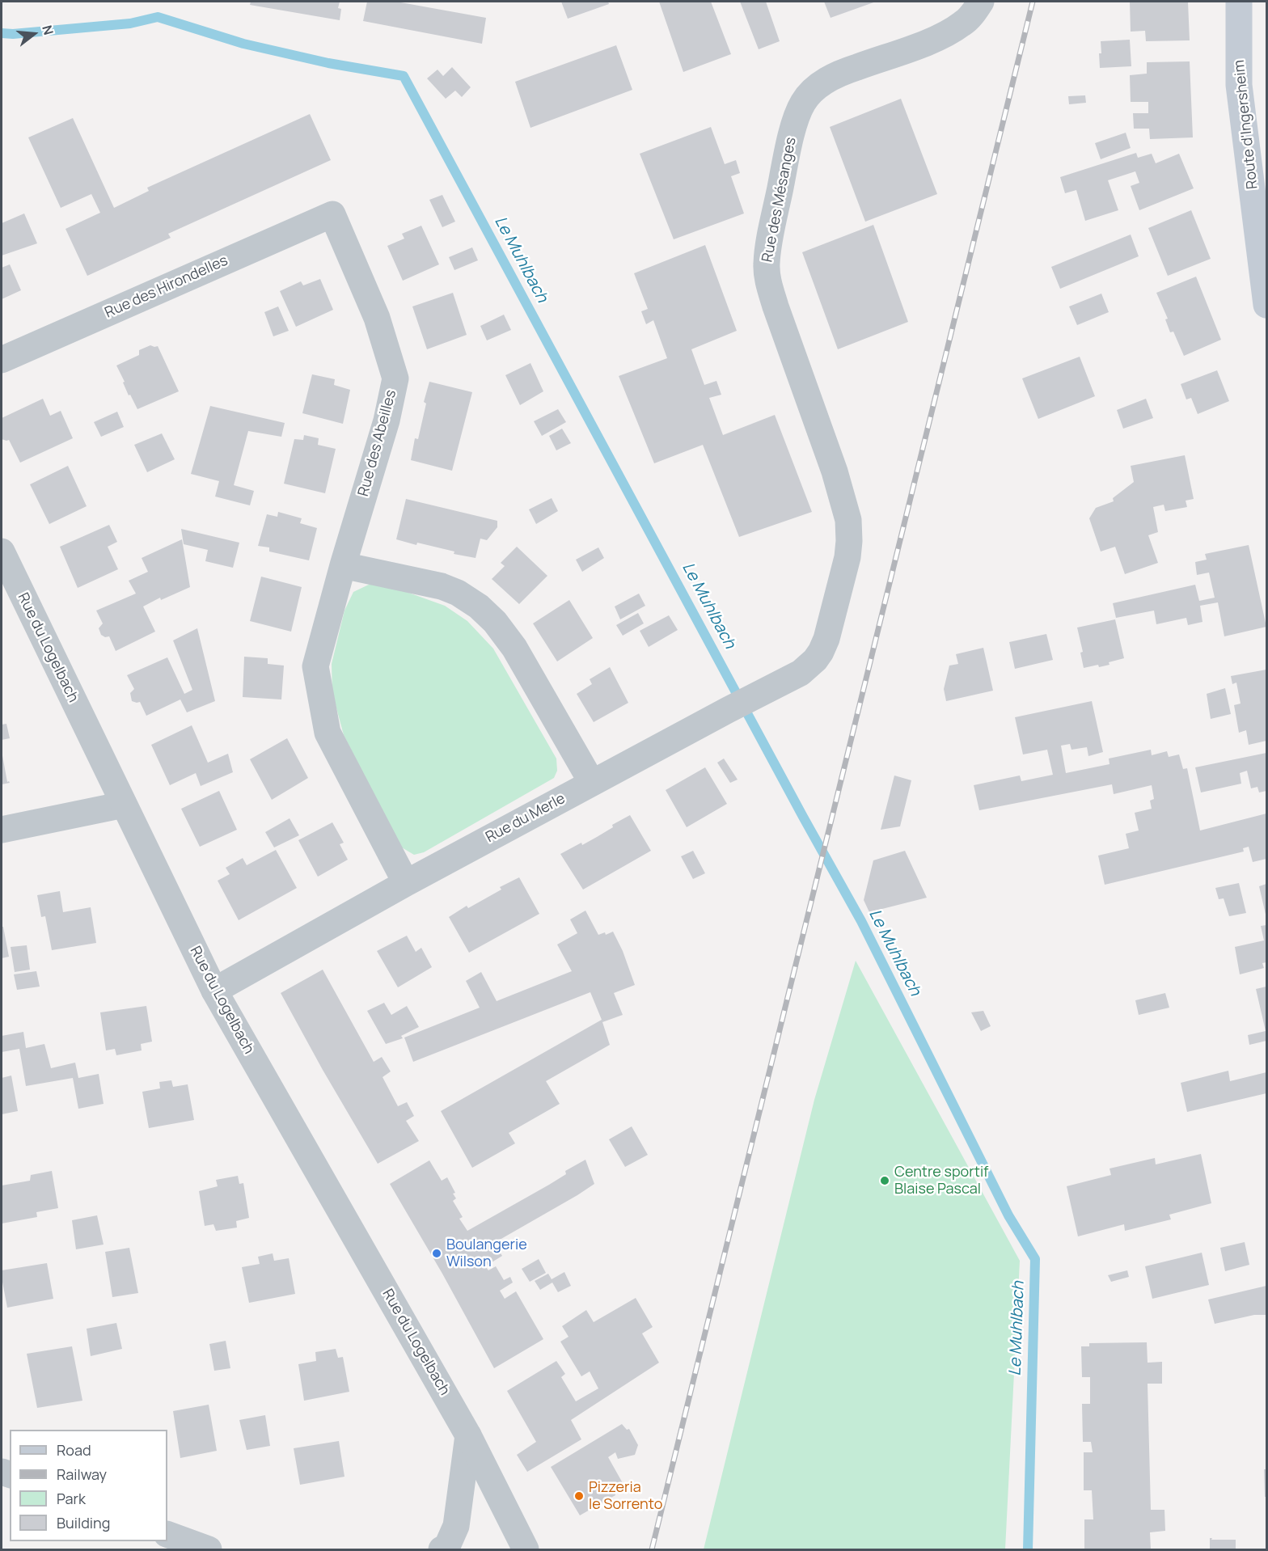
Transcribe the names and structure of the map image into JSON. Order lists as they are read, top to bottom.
{
  "streets": {
    "main road": ["Route d'Ingersheim"],
    "street": [
      "Rue des Mésanges",
      "Rue des Hirondelles",
      "Rue des Abeilles",
      "Rue du Logelbach",
      "Rue du Merle"
    ]
  },
  "crossings": [
    ["Rue des Mésanges", "Rue du Merle"],
    ["Rue des Hirondelles", "Rue des Abeilles"],
    ["Rue des Abeilles", "Rue du Merle"],
    ["Rue du Logelbach", "Rue du Merle"]
  ],
  "water": ["Le Muhlbach"],
  "places": ["Centre sportif Blaise Pascal", "Boulangerie Wilson", "Pizzeria le Sorrento"],
  "legend": [
    "Road",
    "Railway",
    "Park",
    "Building"
  ],
  "north": "right"
}
